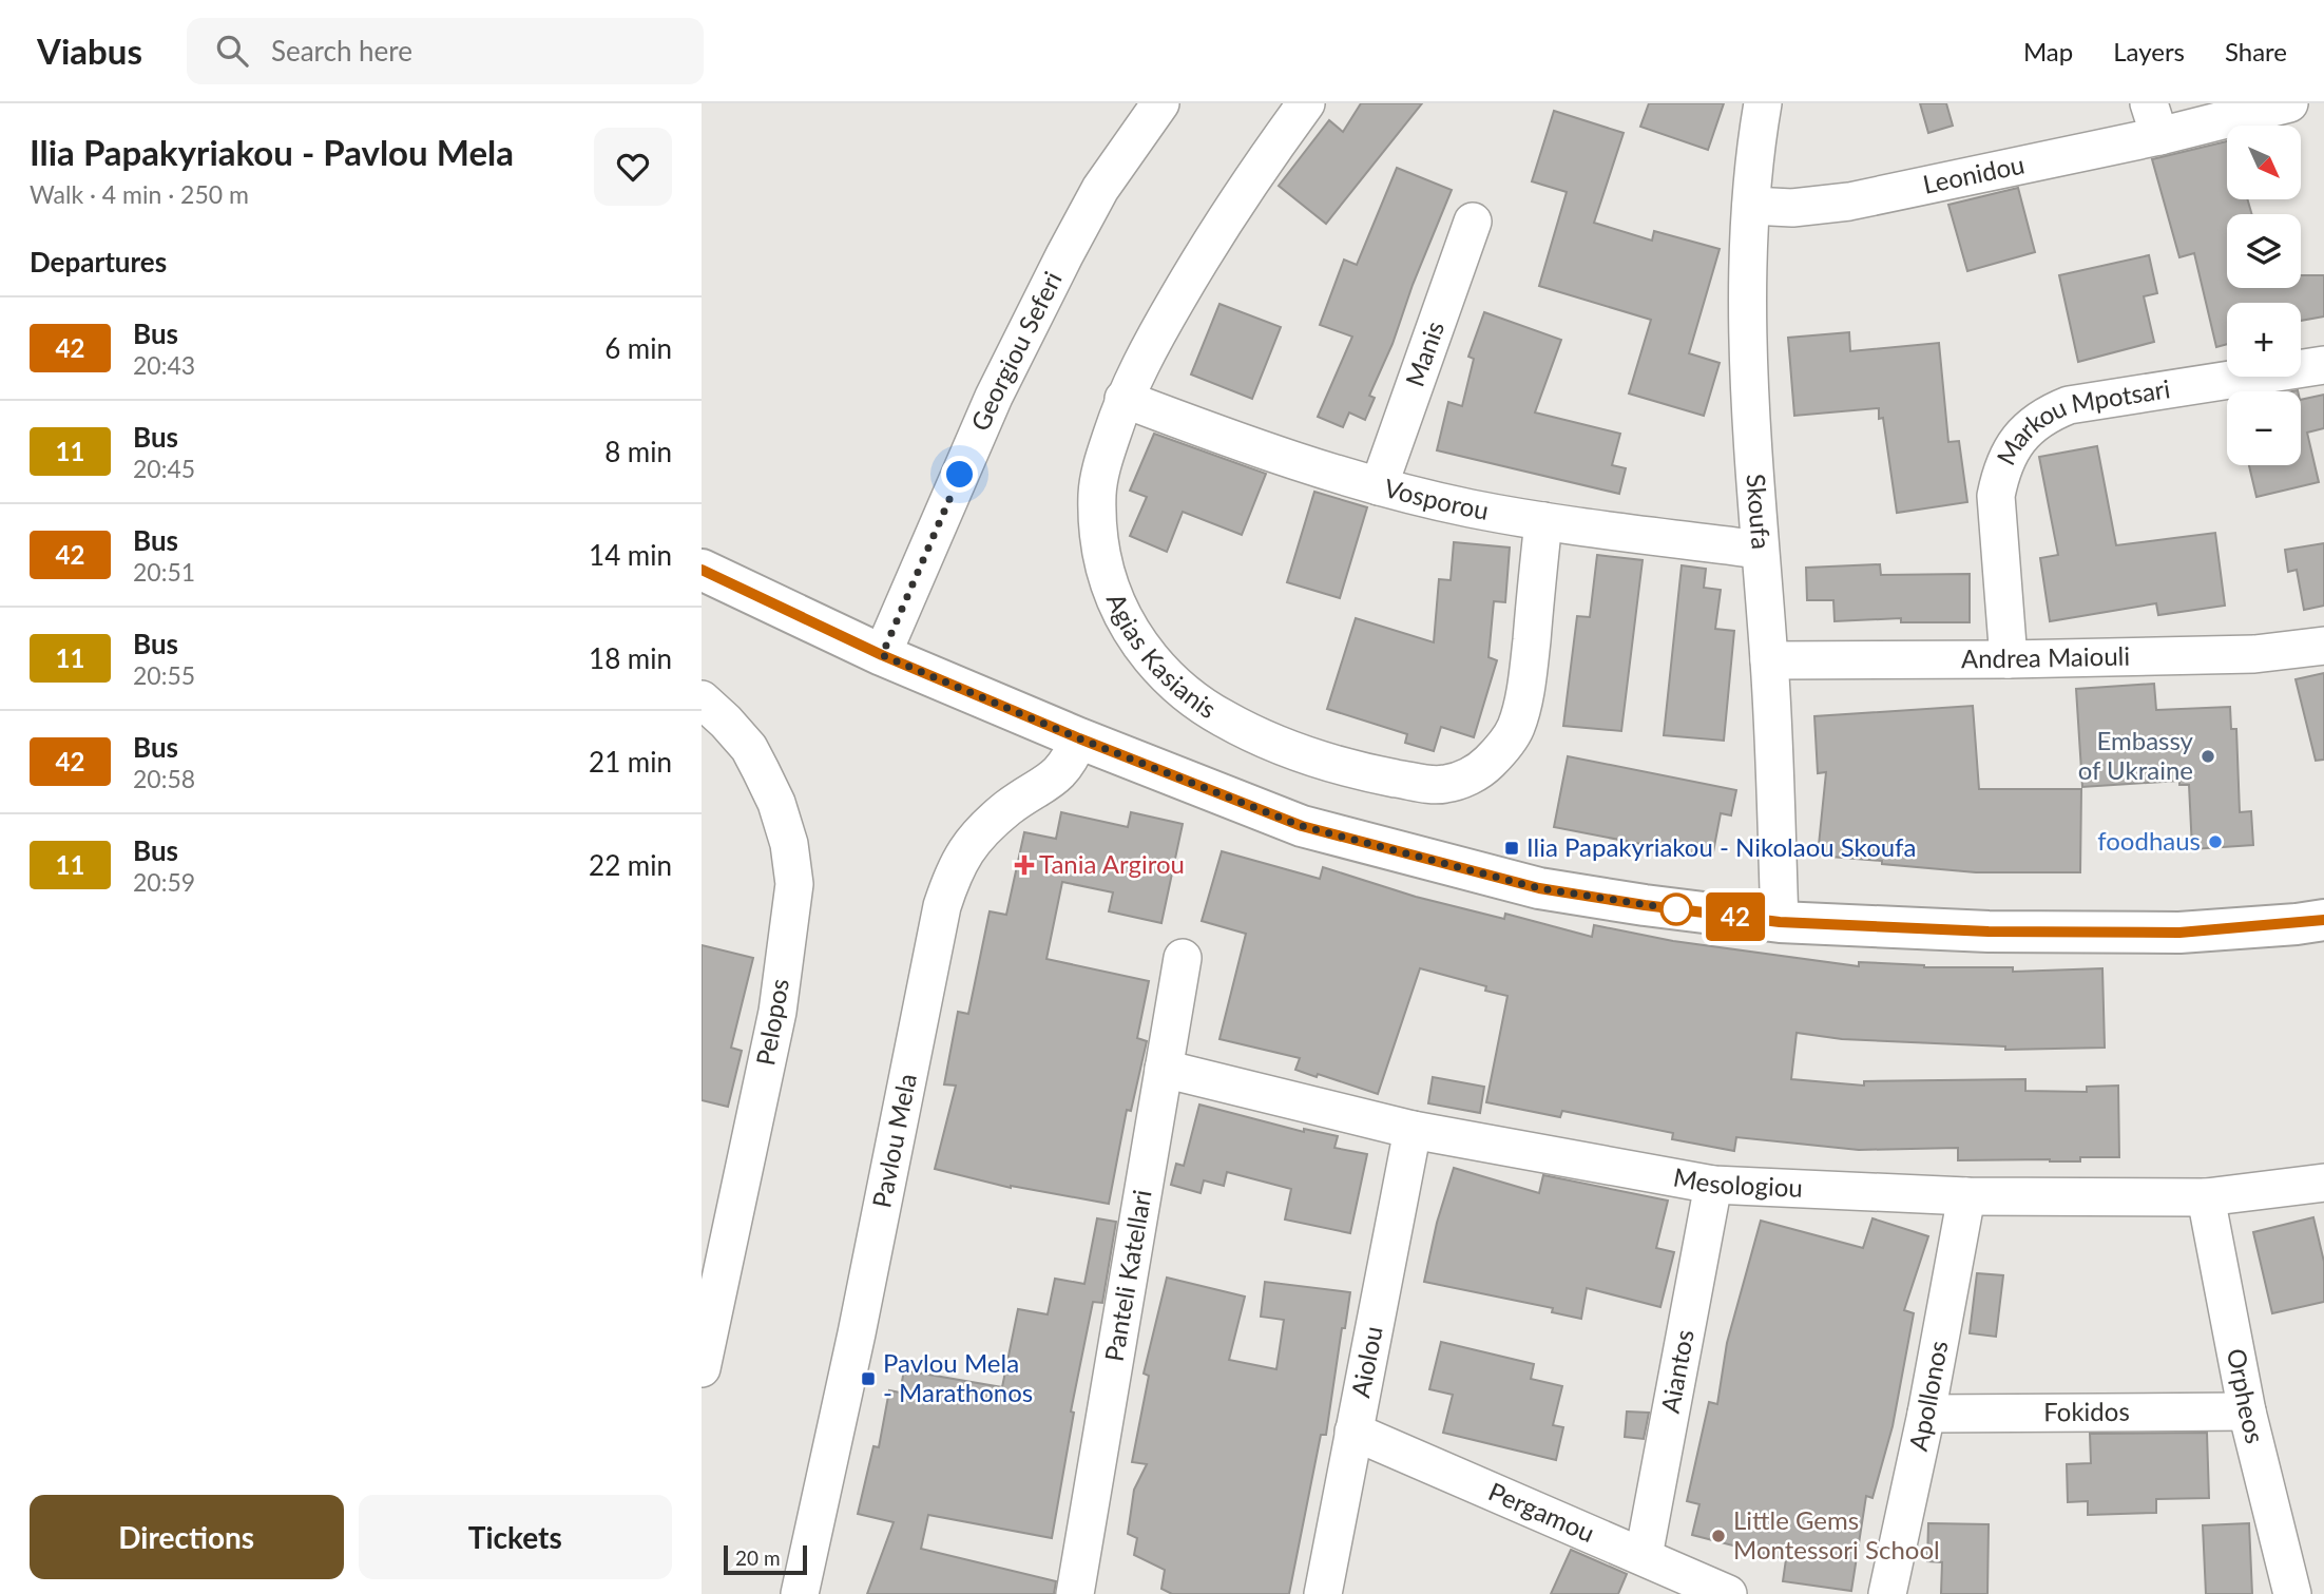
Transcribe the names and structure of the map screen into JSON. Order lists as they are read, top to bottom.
{
  "streets": {
    "street": [
      "Leonidou",
      "Georgiou Seferi",
      "Manis",
      "Markou Mpotsari",
      "Vosporou",
      "Skoufa",
      "Agias Kasianis",
      "Andrea Maiouli",
      "Pelopos",
      "Pavlou Mela",
      "Mesologiou",
      "Panteli Katellari",
      "Aiolou",
      "Aiantos",
      "Apollonos",
      "Orpheos",
      "Fokidos",
      "Pergamou"
    ]
  },
  "crossings": [
    ["Leonidou", "Skoufa"],
    ["Manis", "Vosporou"],
    ["Markou Mpotsari", "Andrea Maiouli"],
    ["Vosporou", "Skoufa"],
    ["Vosporou", "Agias Kasianis"],
    ["Skoufa", "Andrea Maiouli"],
    ["Mesologiou", "Panteli Katellari"],
    ["Mesologiou", "Aiolou"],
    ["Mesologiou", "Aiantos"],
    ["Mesologiou", "Apollonos"],
    ["Mesologiou", "Orpheos"],
    ["Aiolou", "Pergamou"],
    ["Aiantos", "Pergamou"],
    ["Apollonos", "Fokidos"],
    ["Orpheos", "Fokidos"]
  ],
  "places": {
    "other": ["Embassy of Ukraine", "foodhaus", "Little Gems Montessori School"],
    "transit": ["Ilia Papakyriakou - Nikolaou Skoufa", "Pavlou Mela - Marathonos"],
    "health": ["Tania Argirou"]
  },
  "lines": ["bus line 42"],
  "scale_bar": "20 m",
  "north": "bottom right",
  "page": {
    "header": "Viabus",
    "search": "Search here",
    "nav": ["Map", "Layers", "Share"],
    "heading": [
      ["Ilia Papakyriakou - Pavlou Mela", "Walk · 4 min · 250 m"],
      "Departures"
    ],
    "on_map": "42",
    "map_buttons": ["+", "−"],
    "list": [
      {
        "mark": "42",
        "name": "Bus",
        "note": "20:43",
        "value": "6 min"
      },
      {
        "mark": "11",
        "name": "Bus",
        "note": "20:45",
        "value": "8 min"
      },
      {
        "mark": "42",
        "name": "Bus",
        "note": "20:51",
        "value": "14 min"
      },
      {
        "mark": "11",
        "name": "Bus",
        "note": "20:55",
        "value": "18 min"
      },
      {
        "mark": "42",
        "name": "Bus",
        "note": "20:58",
        "value": "21 min"
      },
      {
        "mark": "11",
        "name": "Bus",
        "note": "20:59",
        "value": "22 min"
      }
    ],
    "buttons": ["Directions", "Tickets"],
    "scale": "20 m"
  }
}
